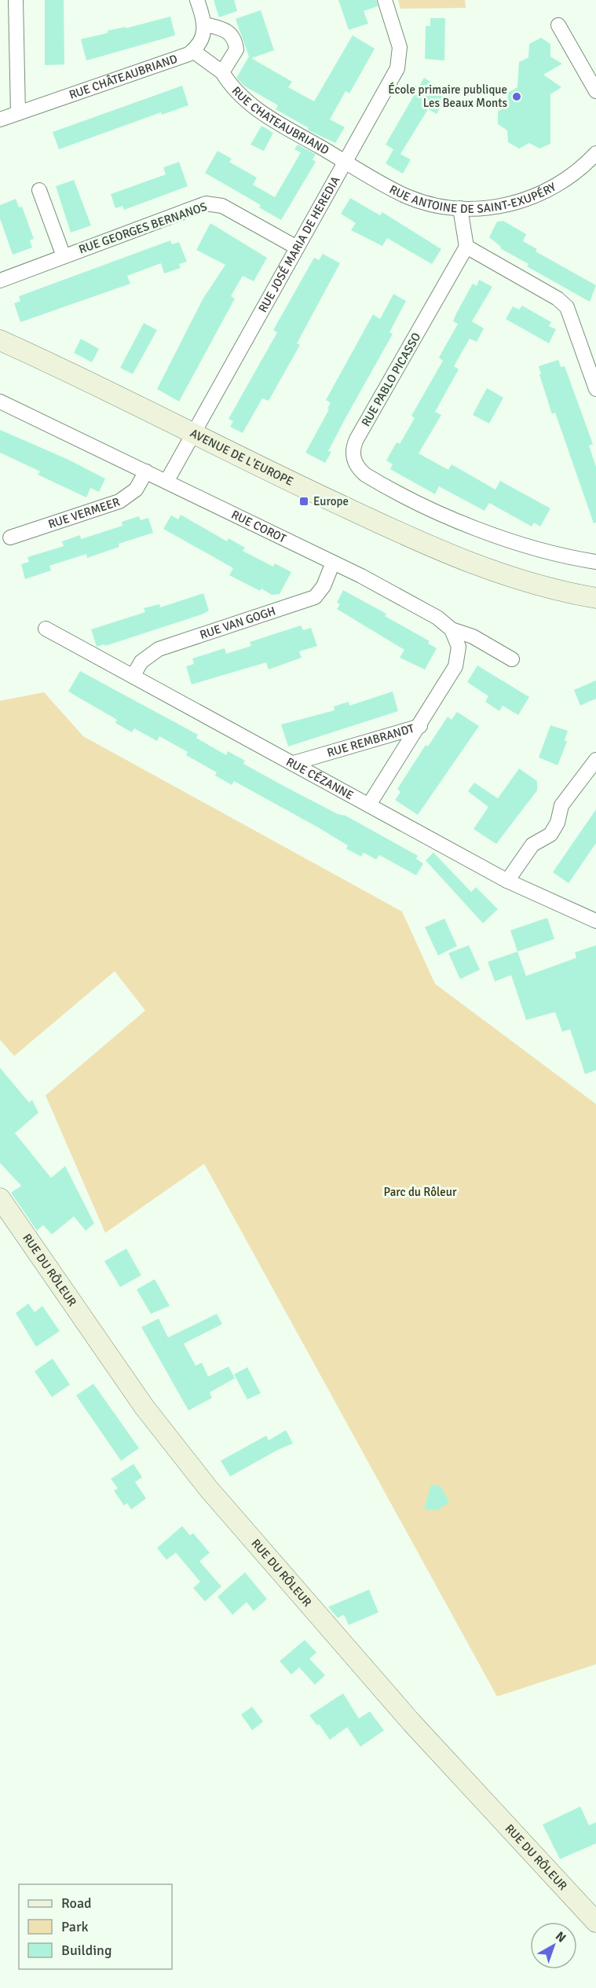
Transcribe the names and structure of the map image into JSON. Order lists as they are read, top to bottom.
{
  "streets": {
    "street": [
      "RUE CHÂTEAUBRIAND",
      "RUE CHATEAUBRIAND",
      "RUE ANTOINE DE SAINT-EXUPÉRY",
      "RUE GEORGES BERNANOS",
      "RUE JOSÉ MARIA DE HEREDIA",
      "RUE PABLO PICASSO",
      "AVENUE DE L'EUROPE",
      "RUE VERMEER",
      "RUE COROT",
      "RUE VAN GOGH",
      "RUE REMBRANDT",
      "RUE CÉZANNE",
      "RUE DU RÔLEUR"
    ]
  },
  "crossings": [
    ["RUE CHÂTEAUBRIAND", "RUE CHATEAUBRIAND"],
    ["RUE CHATEAUBRIAND", "RUE ANTOINE DE SAINT-EXUPÉRY"],
    ["RUE CHATEAUBRIAND", "RUE JOSÉ MARIA DE HEREDIA"],
    ["RUE ANTOINE DE SAINT-EXUPÉRY", "RUE JOSÉ MARIA DE HEREDIA"],
    ["RUE GEORGES BERNANOS", "RUE JOSÉ MARIA DE HEREDIA"],
    ["RUE JOSÉ MARIA DE HEREDIA", "AVENUE DE L'EUROPE"],
    ["RUE JOSÉ MARIA DE HEREDIA", "RUE COROT"],
    ["RUE VERMEER", "RUE COROT"],
    ["RUE COROT", "RUE VAN GOGH"],
    ["RUE COROT", "RUE REMBRANDT"],
    ["RUE VAN GOGH", "RUE CÉZANNE"],
    ["RUE REMBRANDT", "RUE CÉZANNE"]
  ],
  "parks": ["Parc du Rôleur"],
  "places": {
    "other": ["École primaire publique Les Beaux Monts"],
    "transit": ["Europe"]
  },
  "legend": ["Road", "Park", "Building"],
  "north": "top right"
}
